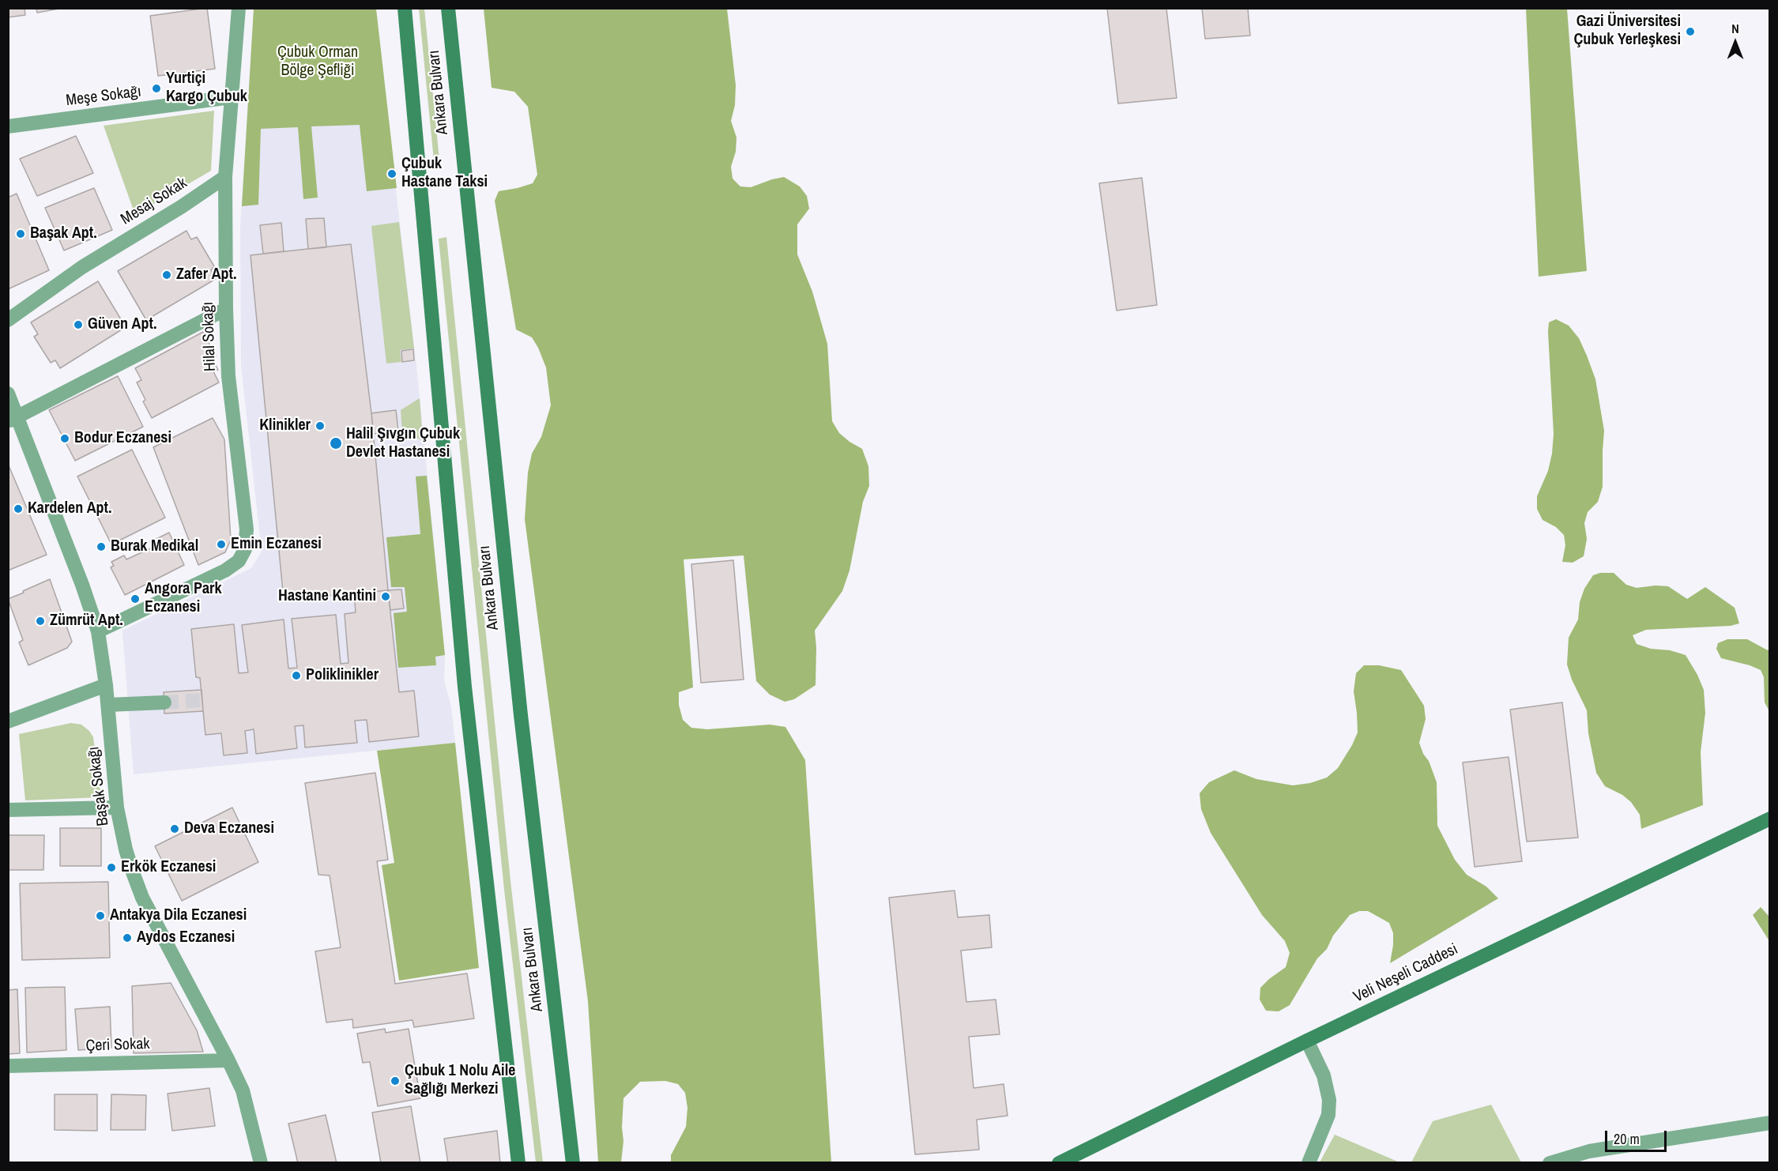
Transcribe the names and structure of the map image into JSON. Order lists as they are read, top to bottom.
{
  "streets": {
    "main road": ["Ankara Bulvarı", "Veli Neşeli Caddesi"],
    "street": [
      "Meşe Sokağı",
      "Mesaj Sokak",
      "Hilal Sokağı",
      "Başak Sokağı",
      "Çeri Sokak"
    ]
  },
  "crossings": [
    ["Meşe Sokağı", "Hilal Sokağı"],
    ["Mesaj Sokak", "Hilal Sokağı"],
    ["Hilal Sokağı", "Başak Sokağı"],
    ["Başak Sokağı", "Çeri Sokak"]
  ],
  "parks": ["Çubuk Orman Bölge Şefliği"],
  "places": [
    "Gazi Üniversitesi Çubuk Yerleşkesi",
    "Yurtiçi Kargo Çubuk",
    "Çubuk Hastane Taksi",
    "Başak Apt.",
    "Zafer Apt.",
    "Güven Apt.",
    "Klinikler",
    "Bodur Eczanesi",
    "Halil Şıvgın Çubuk Devlet Hastanesi",
    "Kardelen Apt.",
    "Emin Eczanesi",
    "Burak Medikal",
    "Hastane Kantini",
    "Angora Park Eczanesi",
    "Zümrüt Apt.",
    "Poliklinikler",
    "Deva Eczanesi",
    "Erkök Eczanesi",
    "Antakya Dila Eczanesi",
    "Aydos Eczanesi",
    "Çubuk 1 Nolu Aile Sağlığı Merkezi"
  ],
  "scale_bar": "20 m",
  "north": "top"
}
